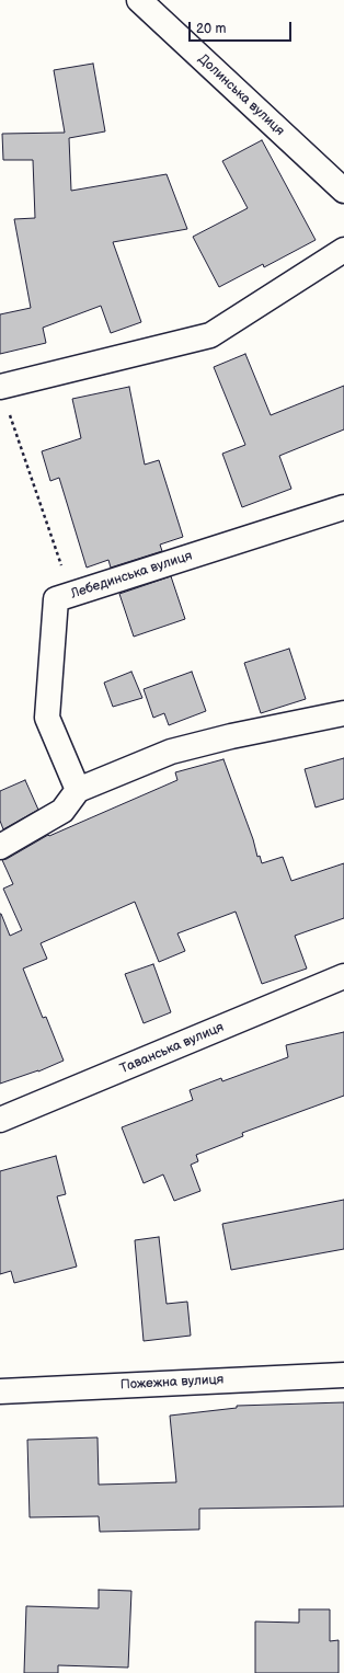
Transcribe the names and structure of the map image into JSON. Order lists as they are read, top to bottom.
{
  "streets": {
    "street": [
      "Долинська вулиця",
      "Лебединська вулиця",
      "Таванська вулиця",
      "Пожежна вулиця"
    ]
  },
  "scale_bar": "20 m"
}
